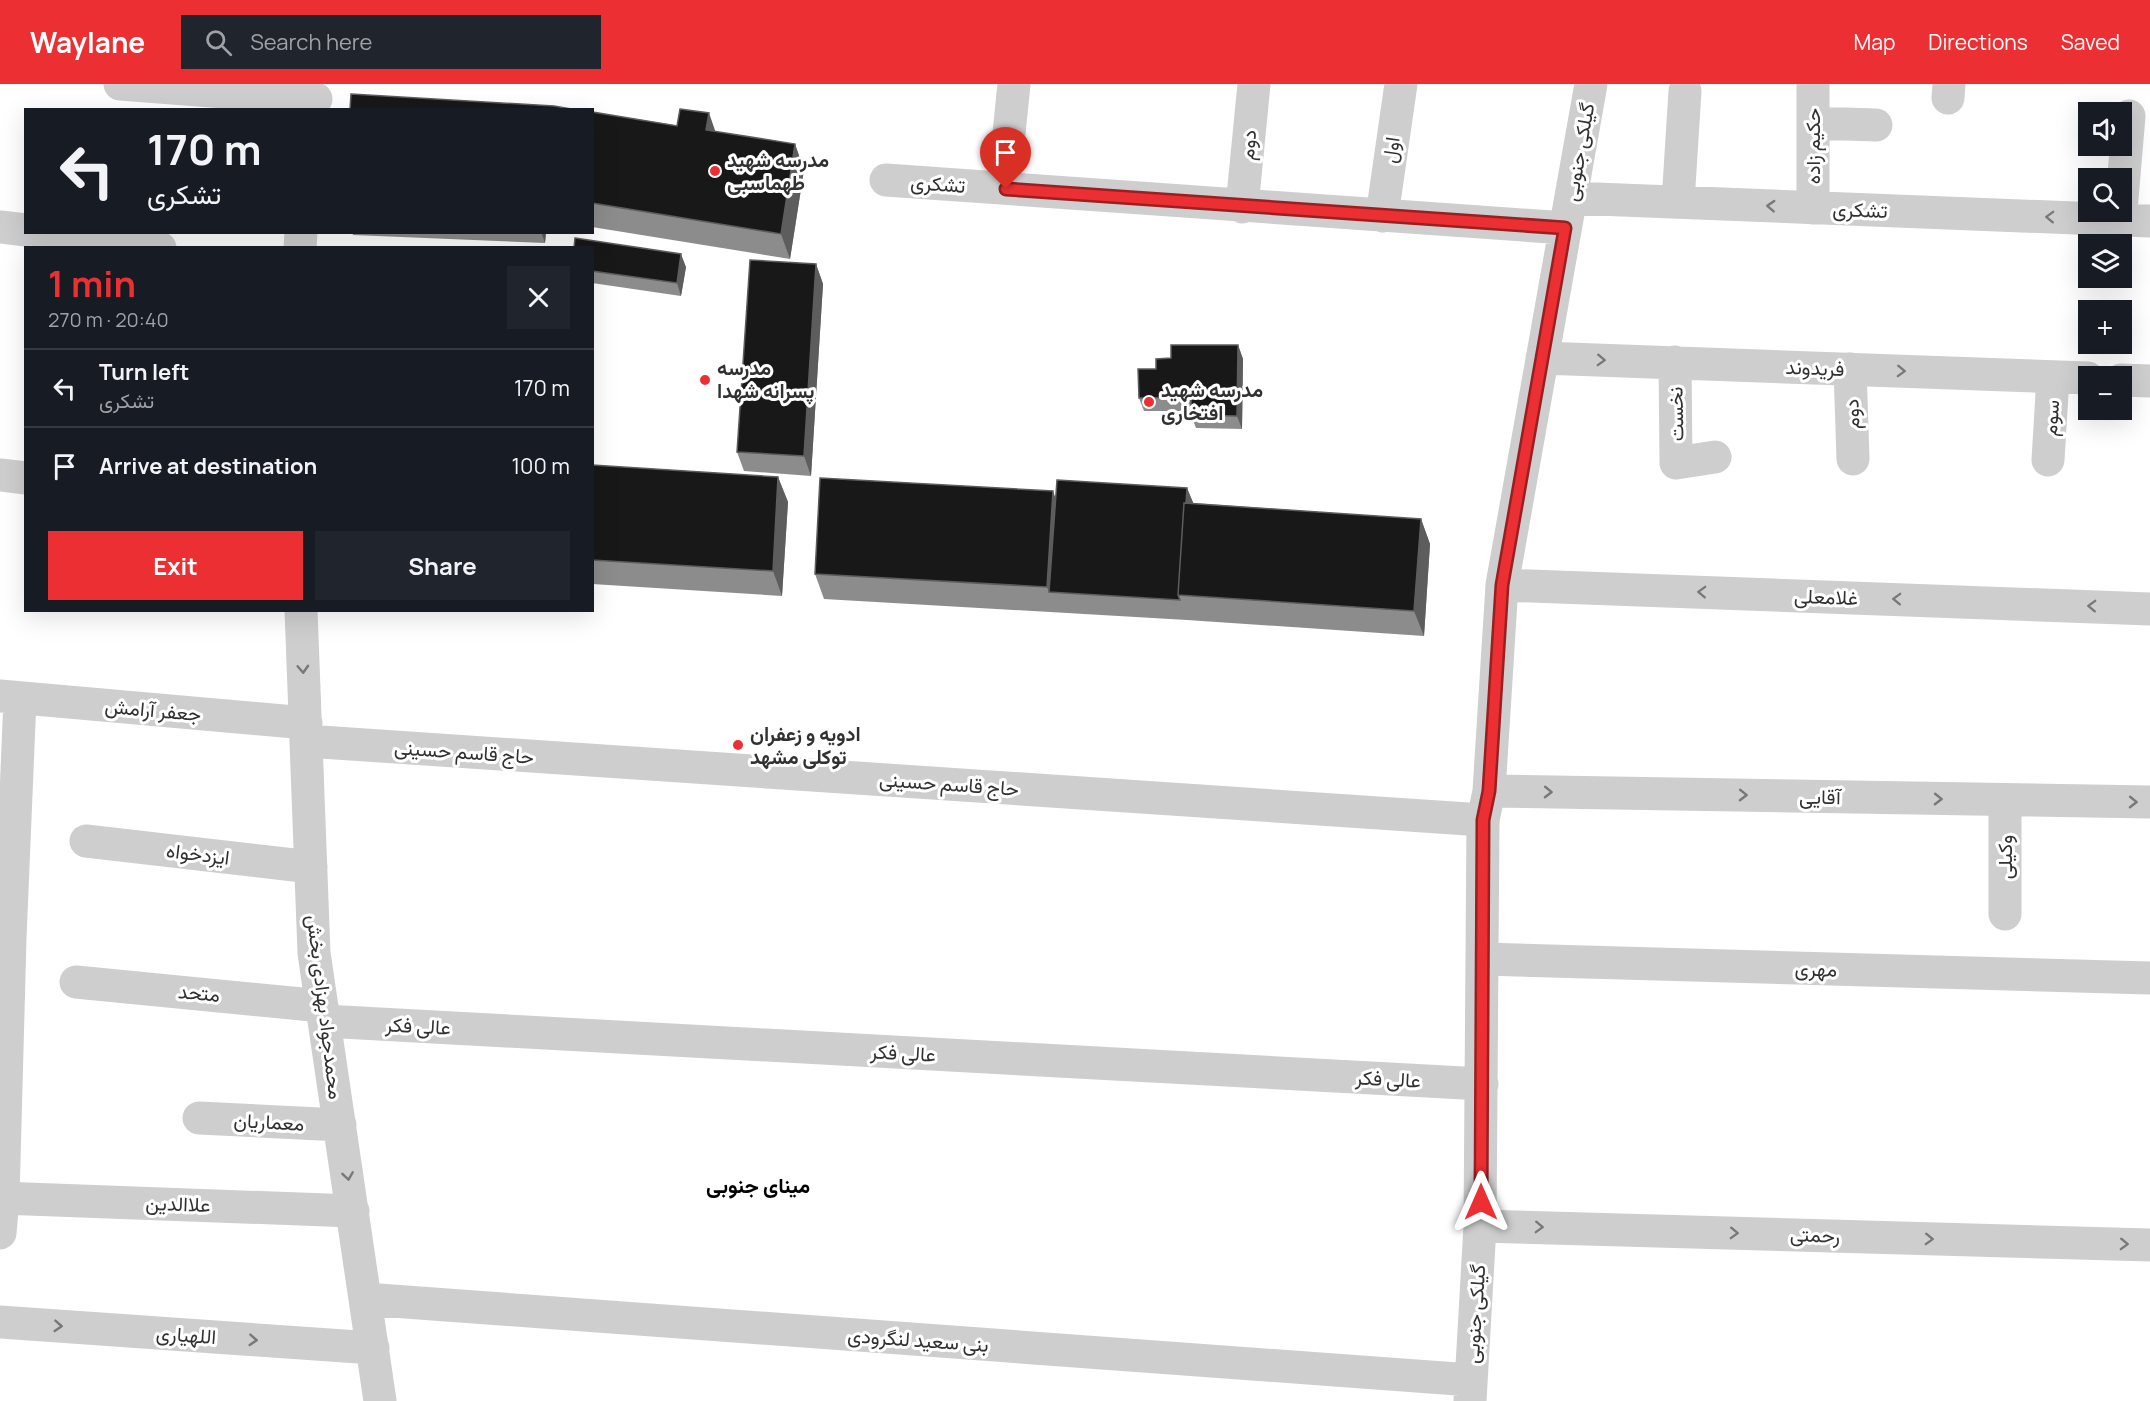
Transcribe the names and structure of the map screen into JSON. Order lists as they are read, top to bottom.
{
  "streets": {
    "street": [
      "دوم",
      "حکیم زاده",
      "اول",
      "گیلکی جنوبی",
      "تشکری",
      "فریدوند",
      "نخست",
      "سوم",
      "غلامعلی",
      "جعفر آرامش",
      "حاج قاسم حسینی",
      "آقایی",
      "ایزدخواه",
      "وکیلی",
      "مهری",
      "متحد",
      "محمدجواد بهزادی بخش",
      "عالی فکر",
      "معماریان",
      "علاالدین",
      "رحمتی",
      "اللهیاری",
      "بنی سعید لنگرودی"
    ]
  },
  "crossings": [
    ["دوم", "تشکری"],
    ["دوم", "فریدوند"],
    ["حکیم زاده", "تشکری"],
    ["اول", "تشکری"],
    ["گیلکی جنوبی", "تشکری"],
    ["گیلکی جنوبی", "فریدوند"],
    ["گیلکی جنوبی", "غلامعلی"],
    ["گیلکی جنوبی", "حاج قاسم حسینی"],
    ["گیلکی جنوبی", "آقایی"],
    ["گیلکی جنوبی", "مهری"],
    ["گیلکی جنوبی", "عالی فکر"],
    ["گیلکی جنوبی", "رحمتی"],
    ["گیلکی جنوبی", "بنی سعید لنگرودی"],
    ["فریدوند", "نخست"],
    ["فریدوند", "سوم"],
    ["جعفر آرامش", "حاج قاسم حسینی"],
    ["جعفر آرامش", "محمدجواد بهزادی بخش"],
    ["حاج قاسم حسینی", "آقایی"],
    ["حاج قاسم حسینی", "محمدجواد بهزادی بخش"],
    ["آقایی", "وکیلی"],
    ["ایزدخواه", "محمدجواد بهزادی بخش"],
    ["متحد", "محمدجواد بهزادی بخش"],
    ["متحد", "عالی فکر"],
    ["محمدجواد بهزادی بخش", "عالی فکر"],
    ["محمدجواد بهزادی بخش", "معماریان"],
    ["محمدجواد بهزادی بخش", "علاالدین"],
    ["محمدجواد بهزادی بخش", "اللهیاری"],
    ["محمدجواد بهزادی بخش", "بنی سعید لنگرودی"]
  ],
  "one_way": [
    "فریدوند",
    "غلامعلی",
    "آقایی",
    "رحمتی",
    "اللهیاری"
  ],
  "districts": ["مینای جنوبی"],
  "places": [
    "مدرسه شهید طهماسبی",
    "مدرسه پسرانه شهدا",
    "مدرسه شهید افتخاری",
    "ادویه و زعفران توکلی مشهد"
  ],
  "page": {
    "header": "Waylane",
    "search": "Search here",
    "nav": ["Map", "Directions", "Saved"],
    "map_buttons": ["+", "−"],
    "turn": ["170 m", "تشکری"],
    "heading": ["1 min", "270 m · 20:40"],
    "list": [
      {
        "name": "Turn left",
        "note": "تشکری",
        "value": "170 m"
      },
      {
        "name": "Arrive at destination",
        "value": "100 m"
      }
    ],
    "buttons": ["Exit", "Share"]
  }
}
